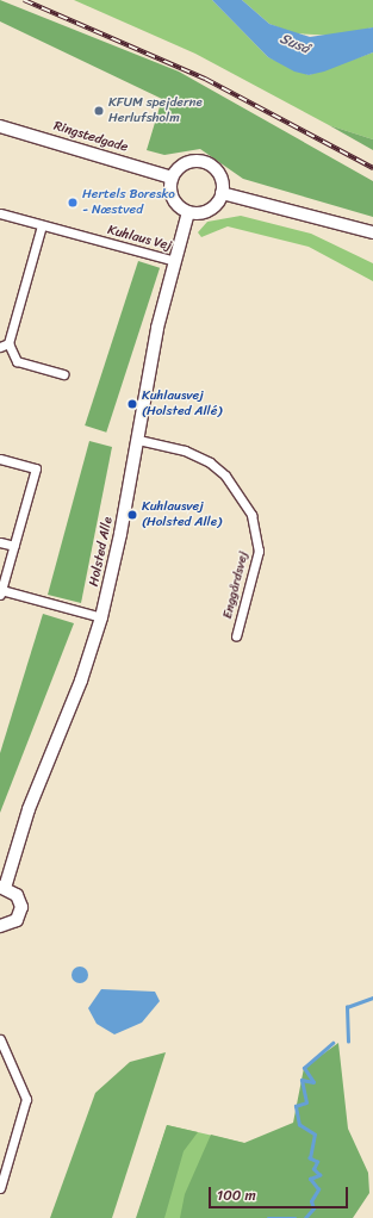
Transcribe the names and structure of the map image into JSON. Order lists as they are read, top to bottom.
{
  "streets": {
    "street": [
      "Ringstedgade",
      "Kuhlaus Vej",
      "Holsted Alle",
      "Enggårdsvej"
    ]
  },
  "crossings": [
    ["Ringstedgade", "Holsted Alle"],
    ["Kuhlaus Vej", "Holsted Alle"],
    ["Holsted Alle", "Enggårdsvej"]
  ],
  "water": ["Suså"],
  "places": [
    "KFUM spejderne Herlufsholm",
    "Hertels Boresko - Næstved",
    "Kuhlausvej (Holsted Allé)",
    "Kuhlausvej (Holsted Alle)"
  ],
  "scale_bar": "100 m"
}
